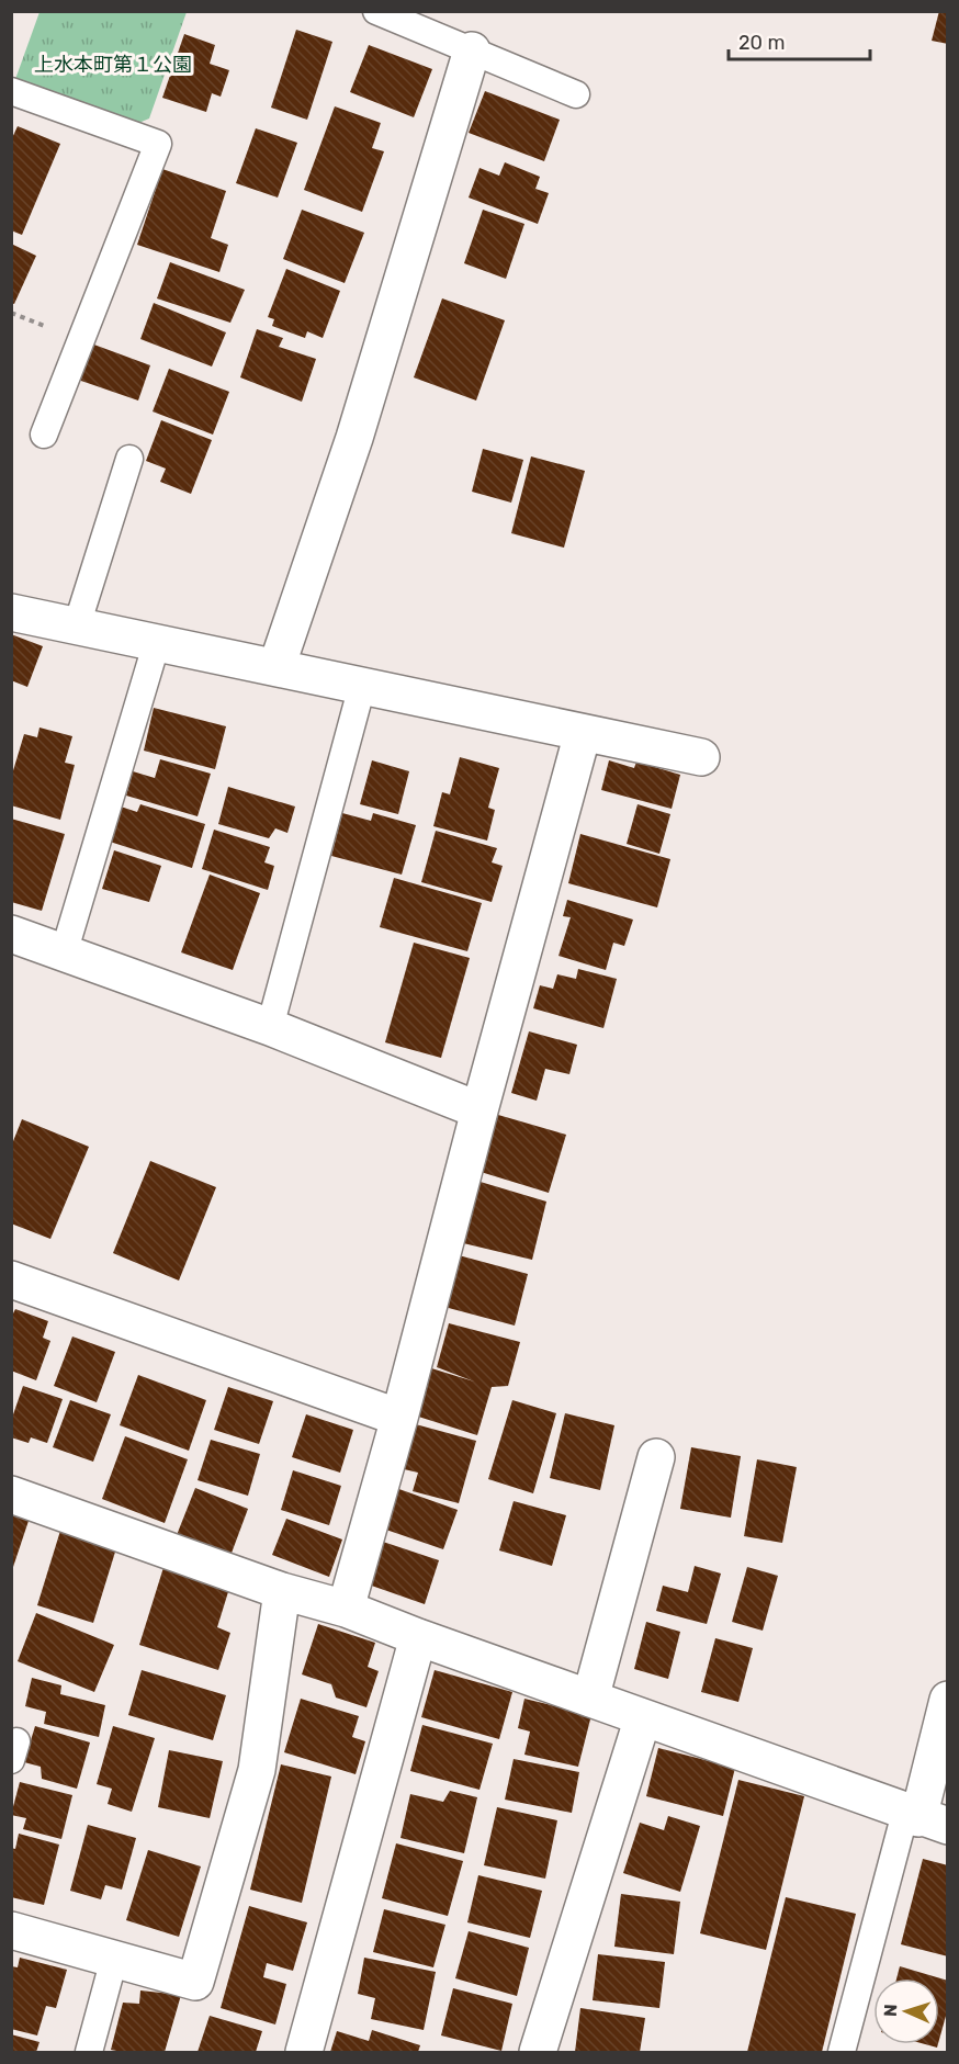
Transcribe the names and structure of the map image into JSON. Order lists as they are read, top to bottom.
{
  "parks": ["上水本町第１公園"],
  "scale_bar": "20 m",
  "north": "left"
}
